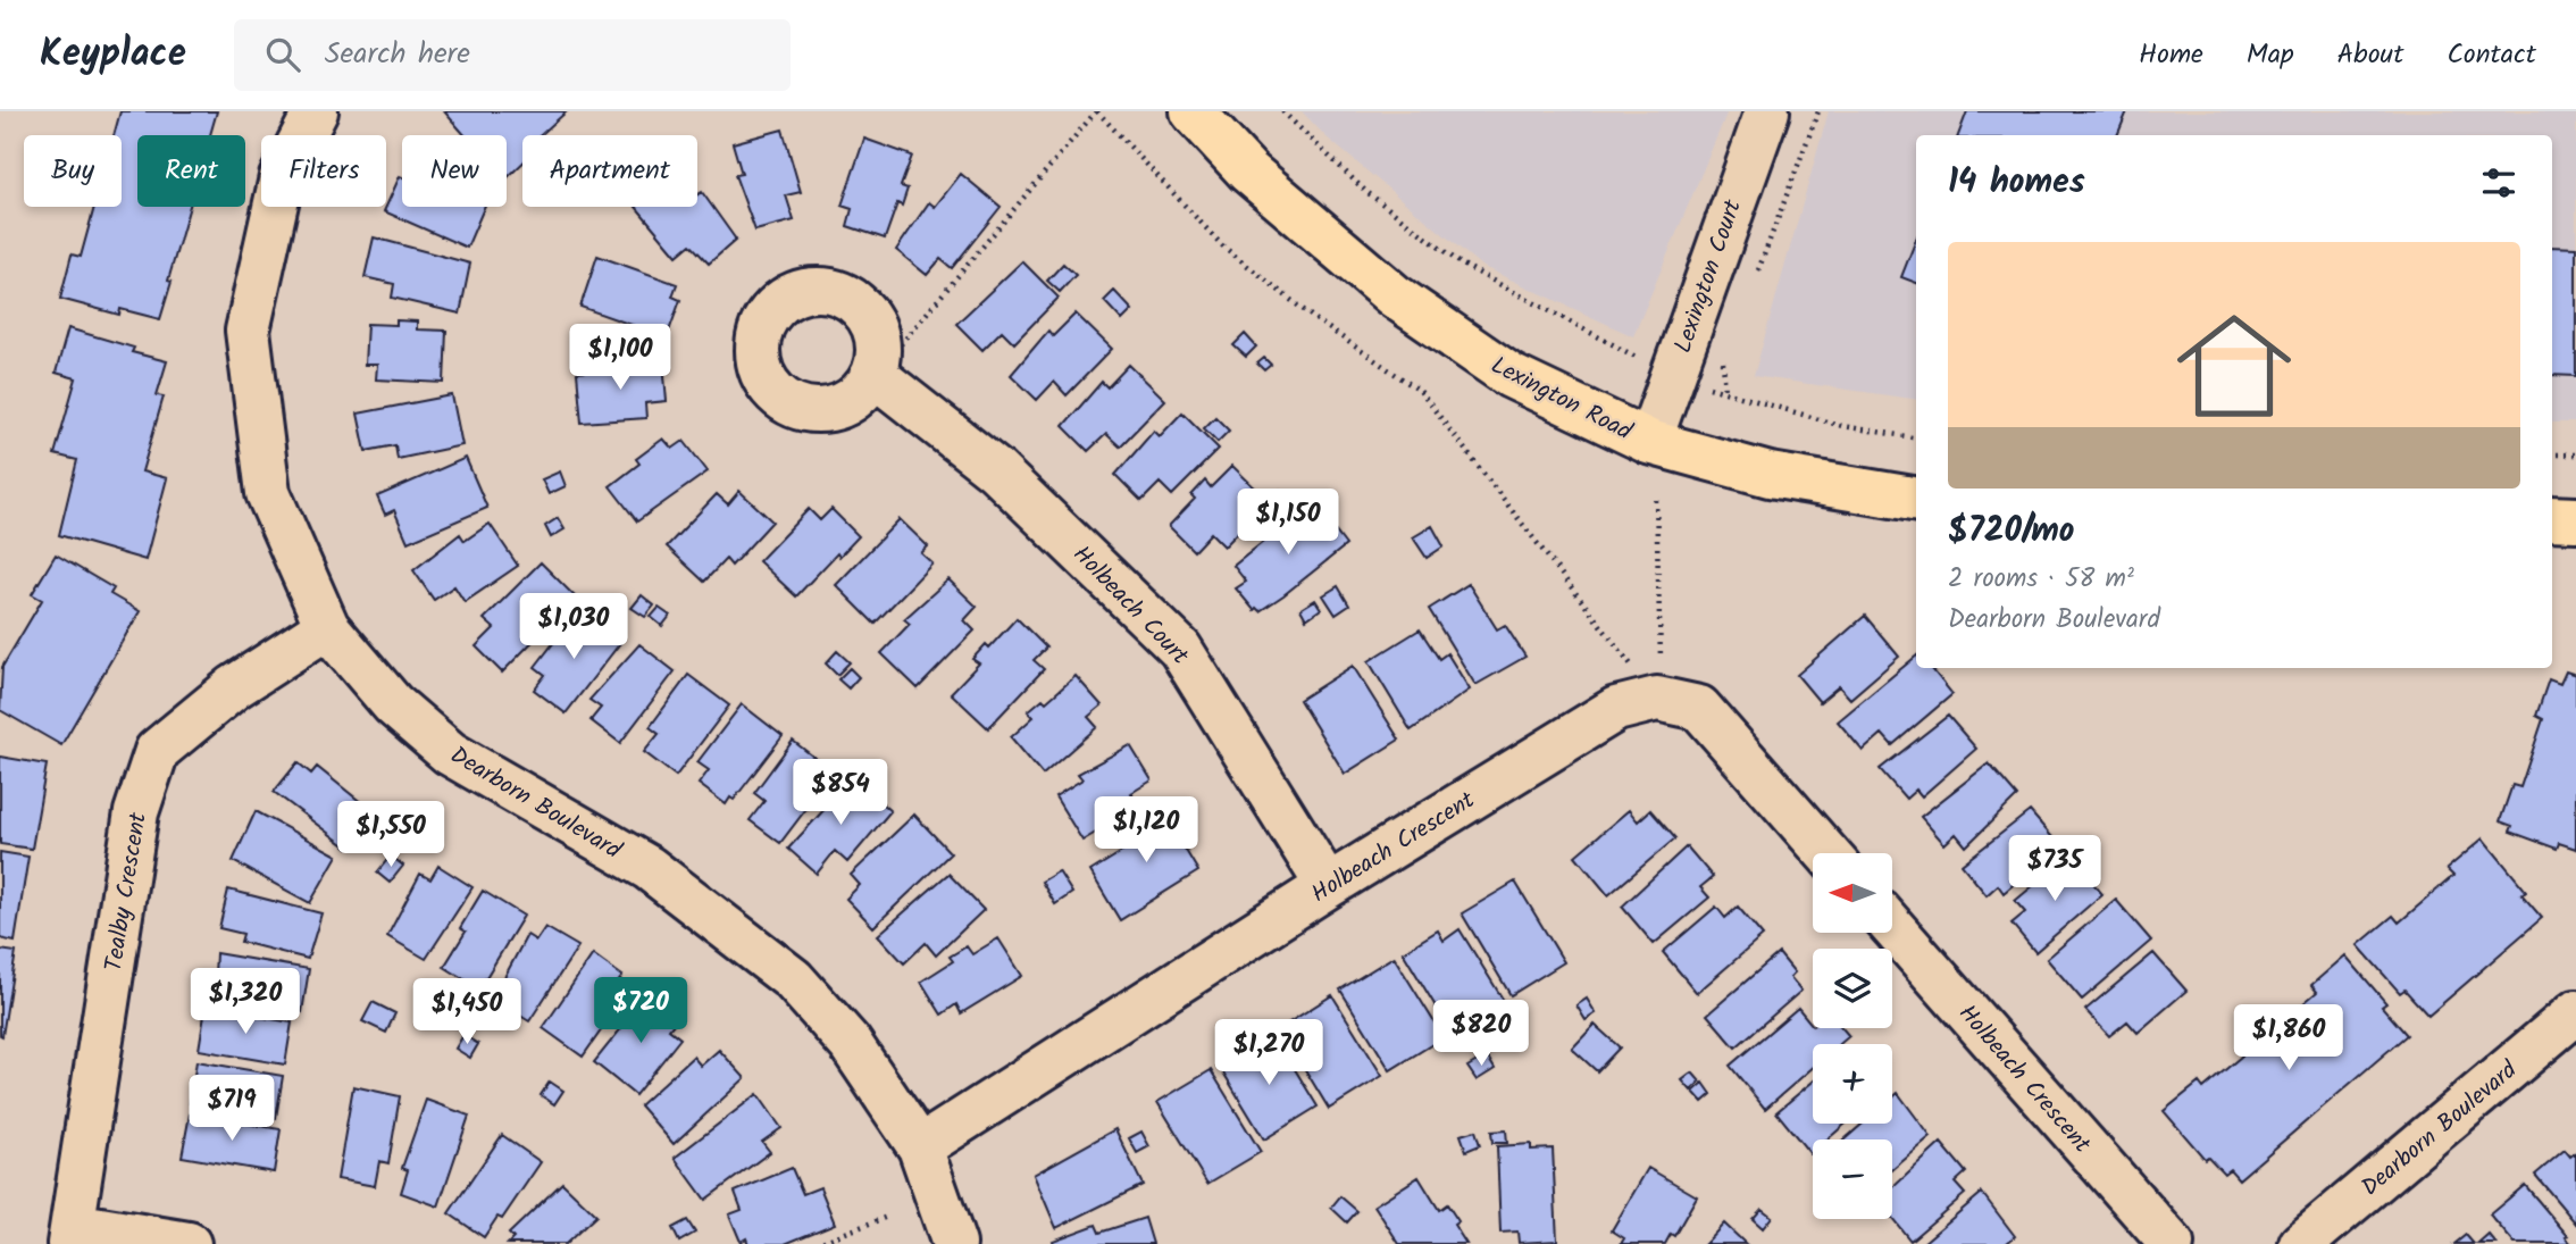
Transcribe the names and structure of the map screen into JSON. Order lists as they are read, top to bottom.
{
  "streets": {
    "main road": ["Lexington Road"],
    "street": [
      "Lexington Court",
      "Holbeach Court",
      "Dearborn Boulevard",
      "Holbeach Crescent",
      "Tealby Crescent"
    ]
  },
  "crossings": [
    ["Lexington Court", "Lexington Road"],
    ["Holbeach Court", "Holbeach Crescent"],
    ["Dearborn Boulevard", "Holbeach Crescent"],
    ["Dearborn Boulevard", "Tealby Crescent"]
  ],
  "north": "left",
  "page": {
    "header": "Keyplace",
    "search": "Search here",
    "nav": [
      "Home",
      "Map",
      "About",
      "Contact"
    ],
    "chip": [
      "Buy",
      "Rent",
      "Filters",
      "New",
      "Apartment"
    ],
    "heading": "14 homes",
    "list": [
      {
        "name": "$720/mo",
        "note": "2 rooms · 58 m² · Dearborn Boulevard"
      }
    ],
    "price": [
      "$1,100",
      "$1,150",
      "$1,030",
      "$854",
      "$1,120",
      "$1,550",
      "$735",
      "$1,320",
      "$720",
      "$1,450",
      "$820",
      "$1,860",
      "$1,270",
      "$719"
    ],
    "map_buttons": ["+", "−"]
  }
}
